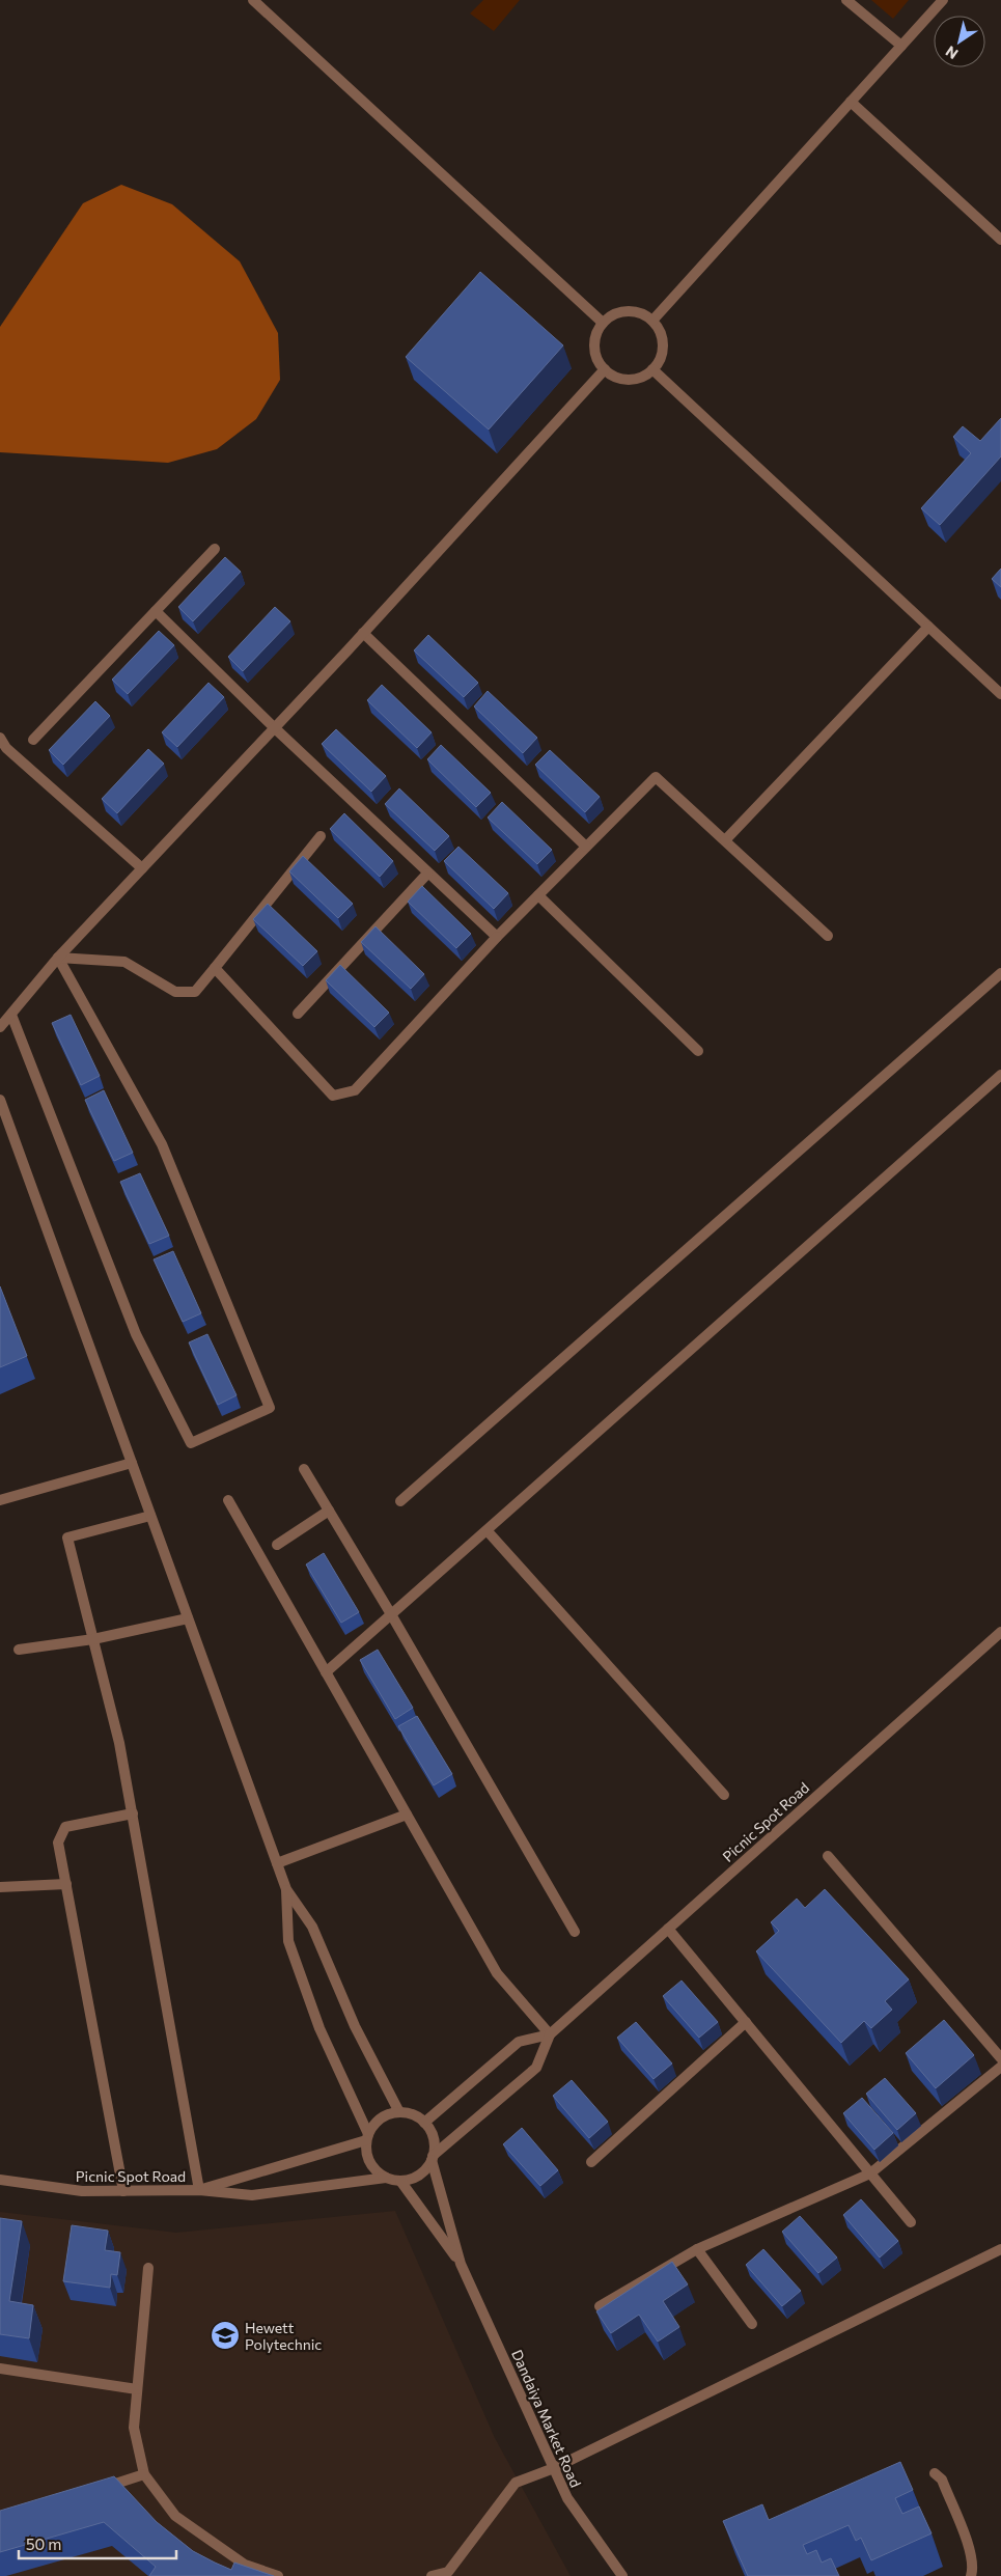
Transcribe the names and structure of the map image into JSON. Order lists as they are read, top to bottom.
{
  "streets": {
    "street": ["Picnic Spot Road", "Dandaiya Market Road"]
  },
  "places": {
    "school or university": ["Hewett Polytechnic"]
  },
  "scale_bar": "50 m",
  "north": "bottom left"
}
